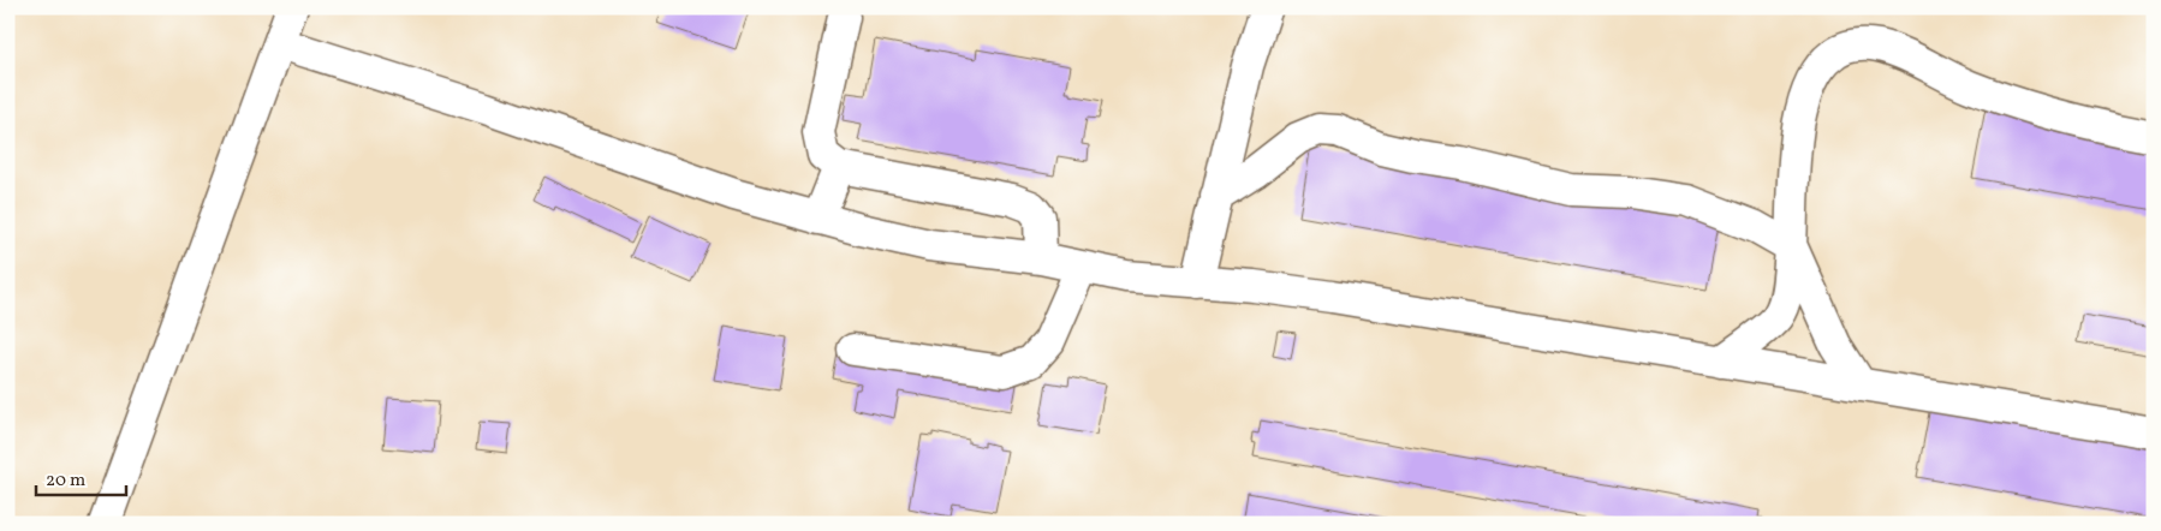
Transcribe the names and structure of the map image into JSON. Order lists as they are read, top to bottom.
{
  "scale_bar": "20 m"
}
